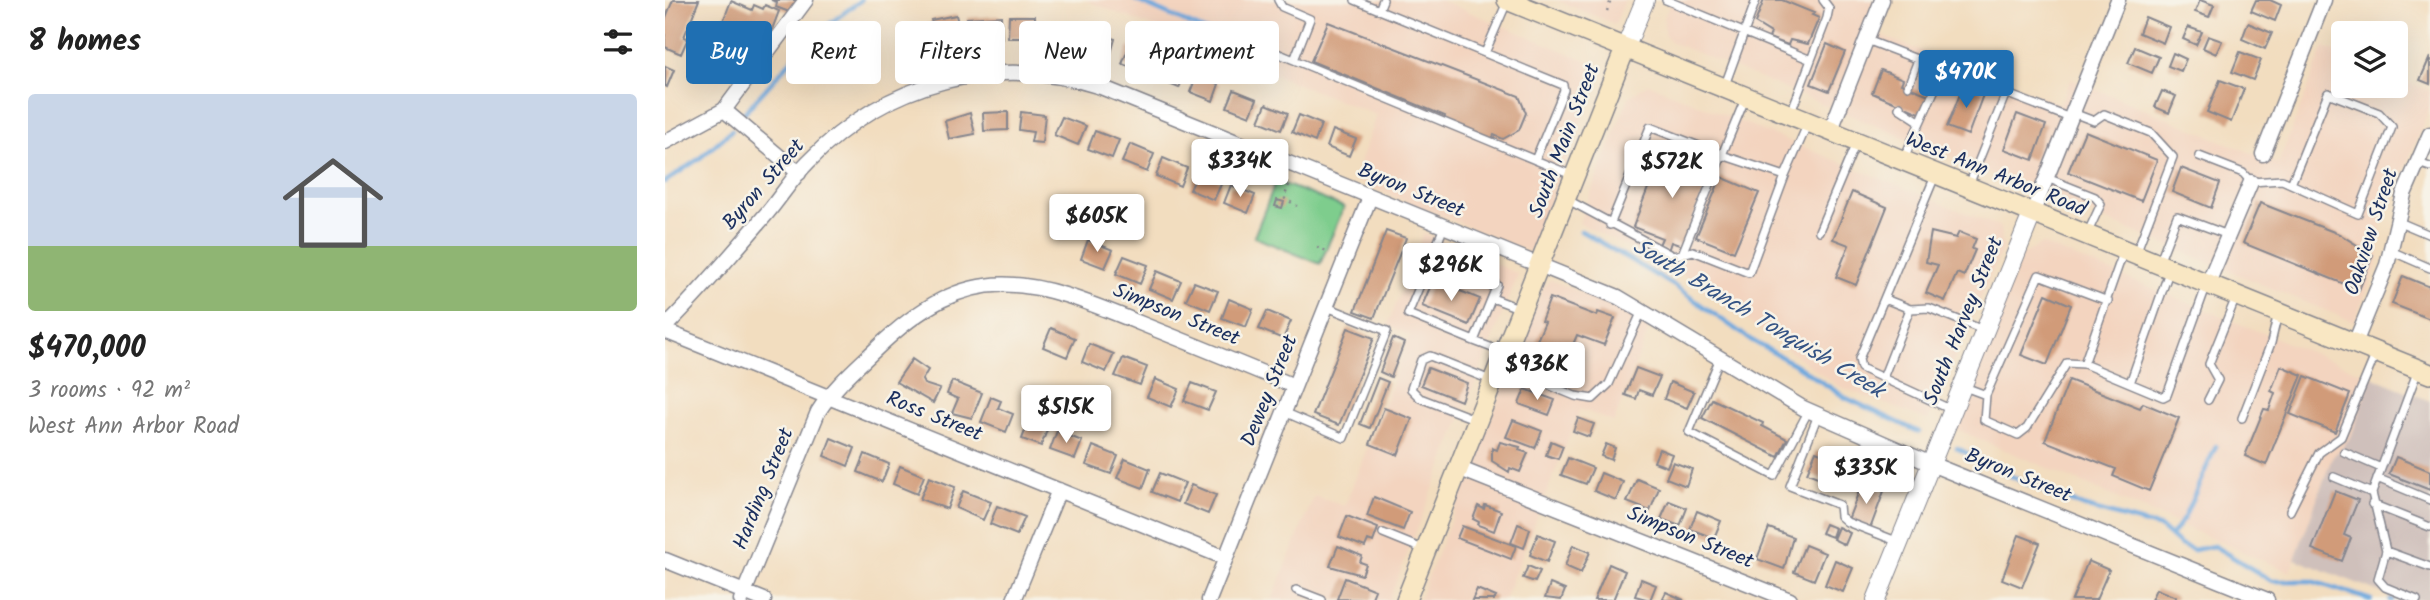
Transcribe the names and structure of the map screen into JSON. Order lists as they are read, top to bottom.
{
  "streets": {
    "main road": ["South Main Street", "West Ann Arbor Road"],
    "street": [
      "Byron Street",
      "Oakview Street",
      "Simpson Street",
      "South Harvey Street",
      "Dewey Street",
      "Ross Street",
      "Harding Street"
    ]
  },
  "crossings": [
    ["South Main Street", "West Ann Arbor Road"],
    ["South Main Street", "Byron Street"],
    ["South Main Street", "Simpson Street"],
    ["West Ann Arbor Road", "Oakview Street"],
    ["West Ann Arbor Road", "South Harvey Street"],
    ["Byron Street", "South Harvey Street"],
    ["Byron Street", "Dewey Street"],
    ["Byron Street", "Ross Street"],
    ["Simpson Street", "Dewey Street"],
    ["Simpson Street", "Ross Street"],
    ["Simpson Street", "Harding Street"],
    ["Dewey Street", "Ross Street"],
    ["Ross Street", "Harding Street"]
  ],
  "water": ["South Branch Tonquish Creek"],
  "page": {
    "heading": "8 homes",
    "chip": [
      "Buy",
      "Rent",
      "Filters",
      "New",
      "Apartment"
    ],
    "price": [
      "$470K",
      "$334K",
      "$572K",
      "$605K",
      "$296K",
      "$936K",
      "$515K",
      "$335K"
    ],
    "list": [
      {
        "name": "$470,000",
        "note": "3 rooms · 92 m² · West Ann Arbor Road"
      }
    ]
  }
}
